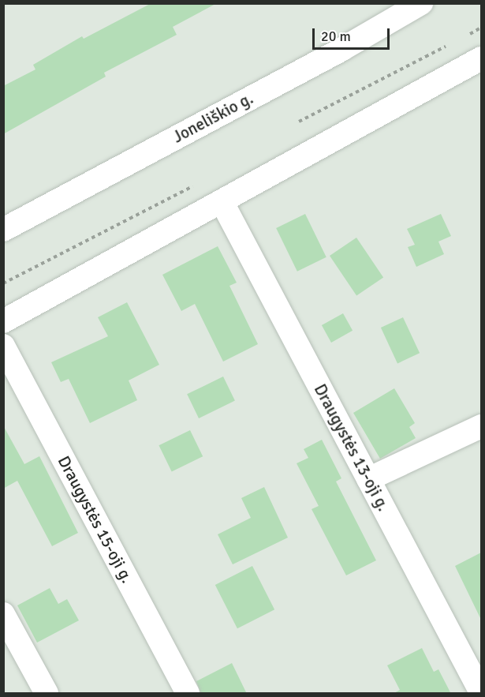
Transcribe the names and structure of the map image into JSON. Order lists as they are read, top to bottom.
{
  "streets": {
    "street": ["Joneliškio g.", "Draugystės 13-oji g.", "Draugystės 15-oji g."]
  },
  "scale_bar": "20 m"
}
